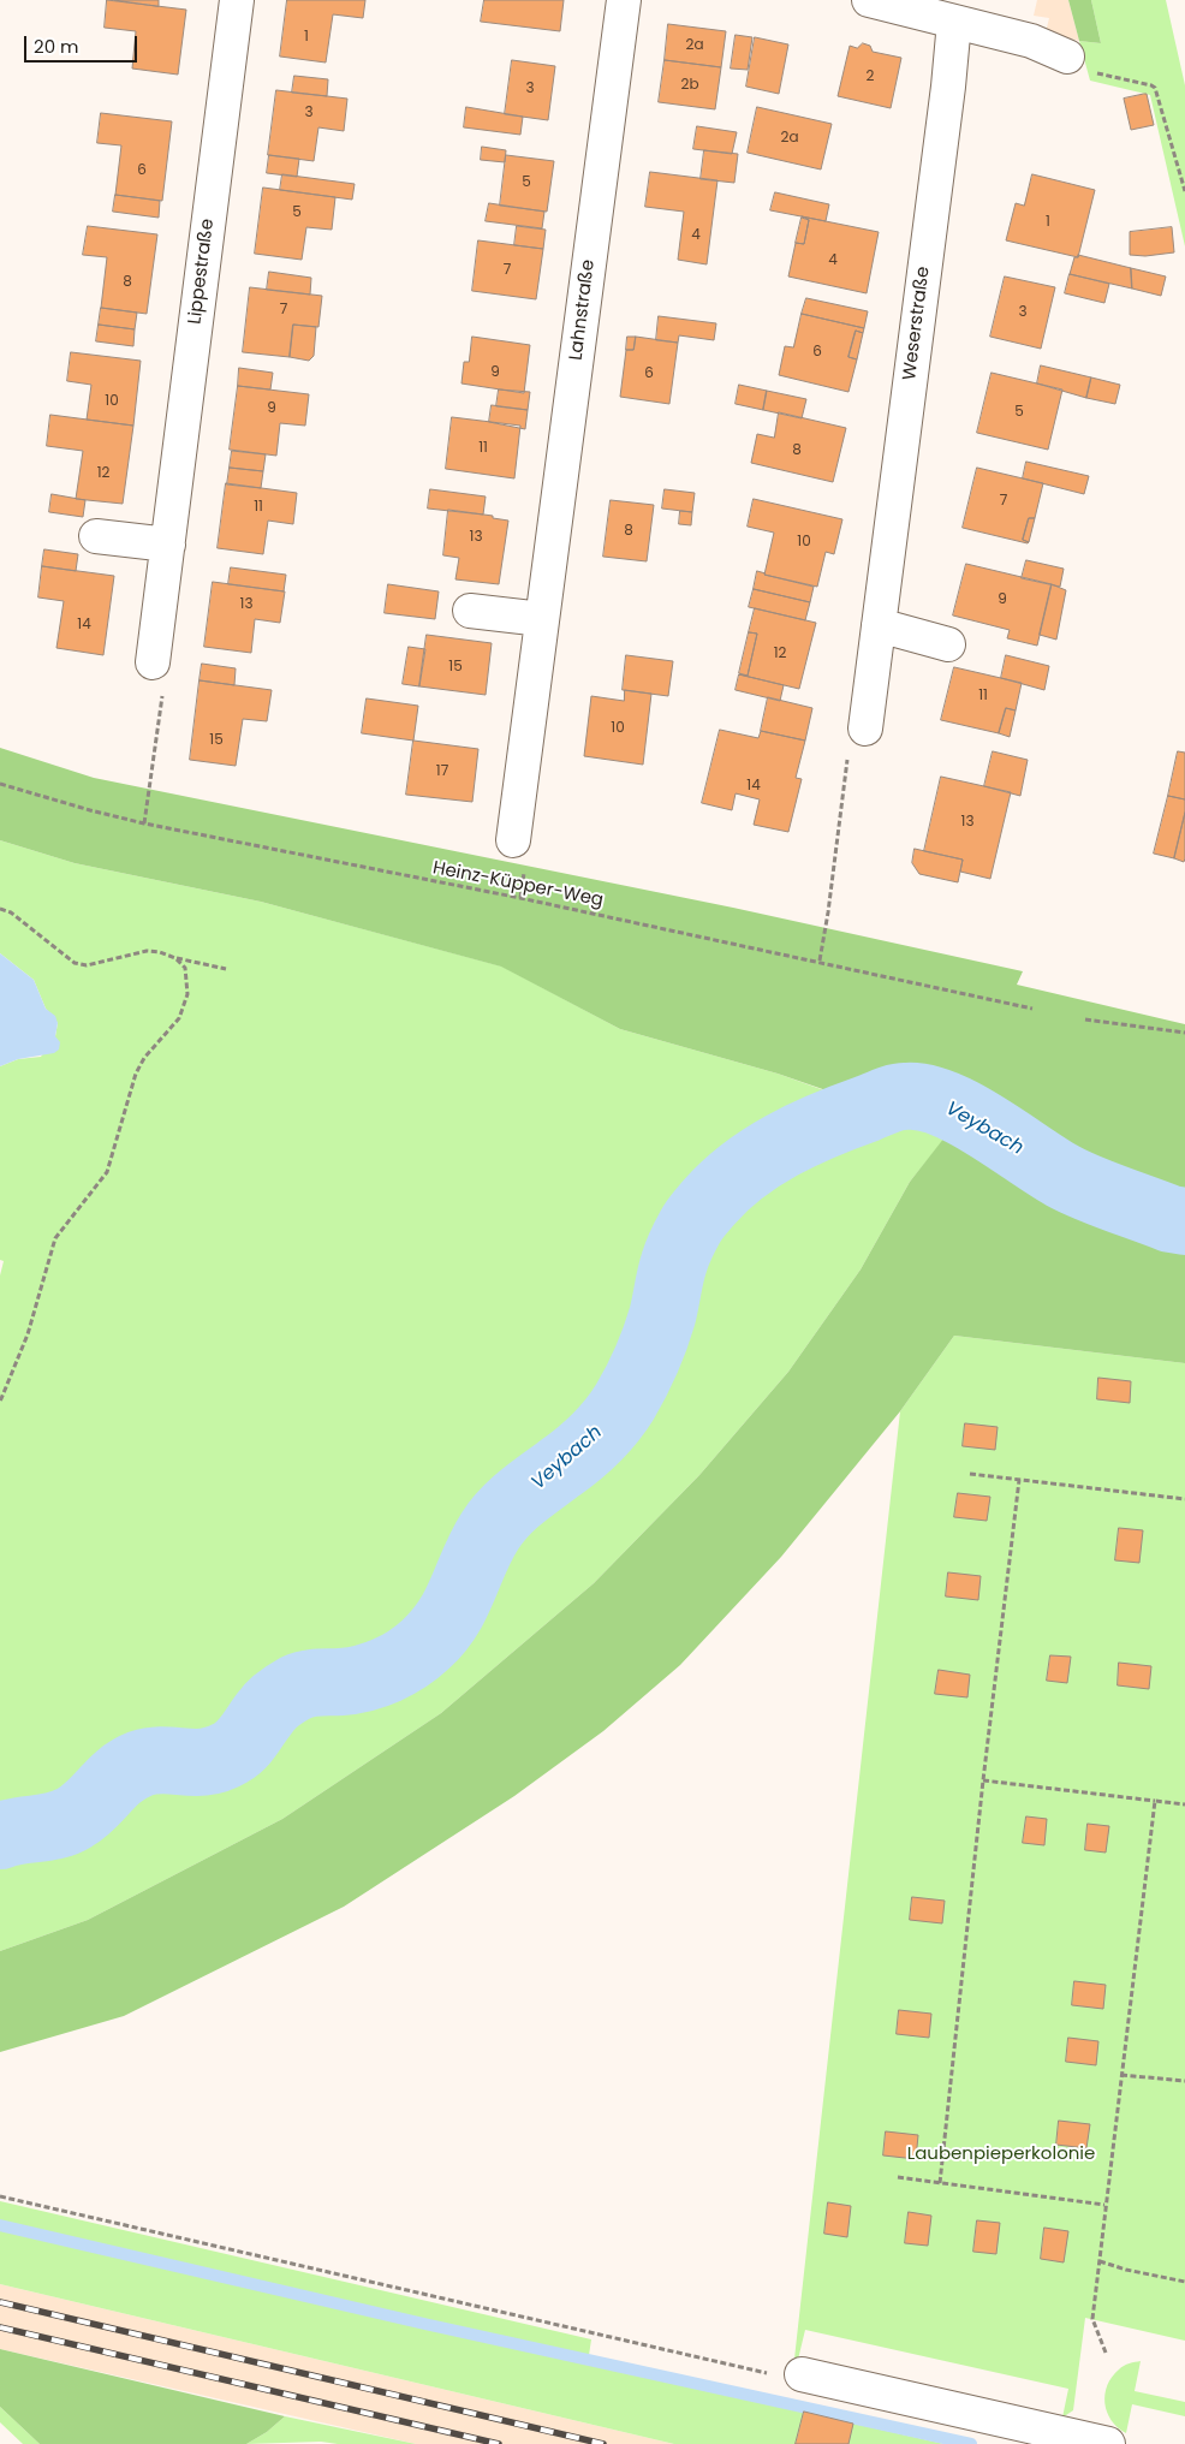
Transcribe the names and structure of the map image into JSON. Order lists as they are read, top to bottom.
{
  "streets": {
    "street": ["Lippestraße", "Lahnstraße", "Weserstraße"],
    "path": ["Heinz-Küpper-Weg"]
  },
  "water": ["Veybach"],
  "parks": ["Laubenpieperkolonie"],
  "house_numbers": [
    "1",
    "2a",
    "2",
    "2b",
    "3",
    "3",
    "2a",
    "6",
    "5",
    "5",
    "1",
    "4",
    "4",
    "7",
    "8",
    "7",
    "3",
    "6",
    "9",
    "6",
    "10",
    "9",
    "5",
    "11",
    "8",
    "12",
    "7",
    "11",
    "8",
    "13",
    "10",
    "9",
    "13",
    "14",
    "12",
    "15",
    "11",
    "10",
    "15",
    "17",
    "14",
    "13"
  ],
  "scale_bar": "20 m"
}
